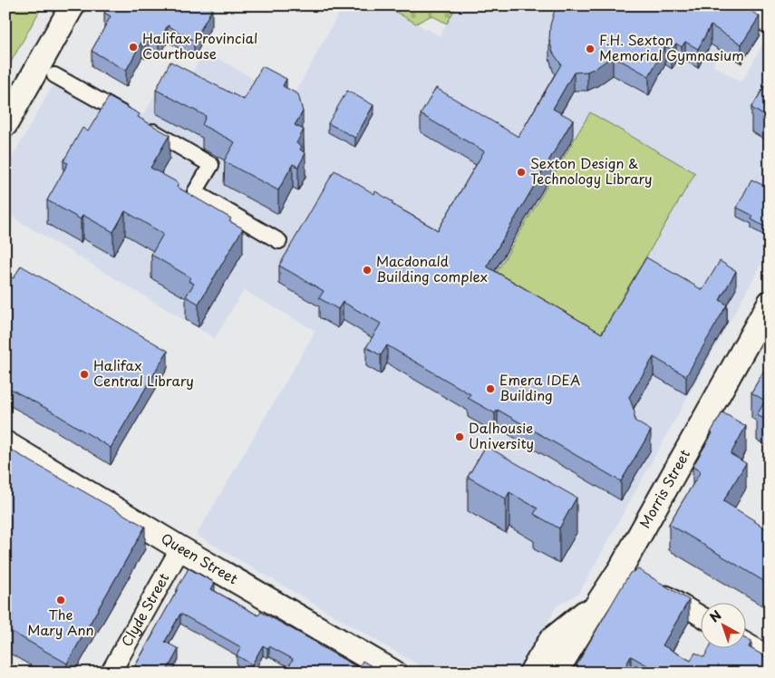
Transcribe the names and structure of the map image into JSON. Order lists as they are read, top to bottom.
{
  "streets": {
    "street": ["Morris Street", "Queen Street", "Clyde Street"]
  },
  "crossings": [
    ["Queen Street", "Clyde Street"]
  ],
  "places": [
    "Halifax Provincial Courthouse",
    "F.H. Sexton Memorial Gymnasium",
    "Sexton Design & Technology Library",
    "Macdonald Building complex",
    "Halifax Central Library",
    "Emera IDEA Building",
    "Dalhousie University",
    "The Mary Ann"
  ],
  "north": "top left"
}
